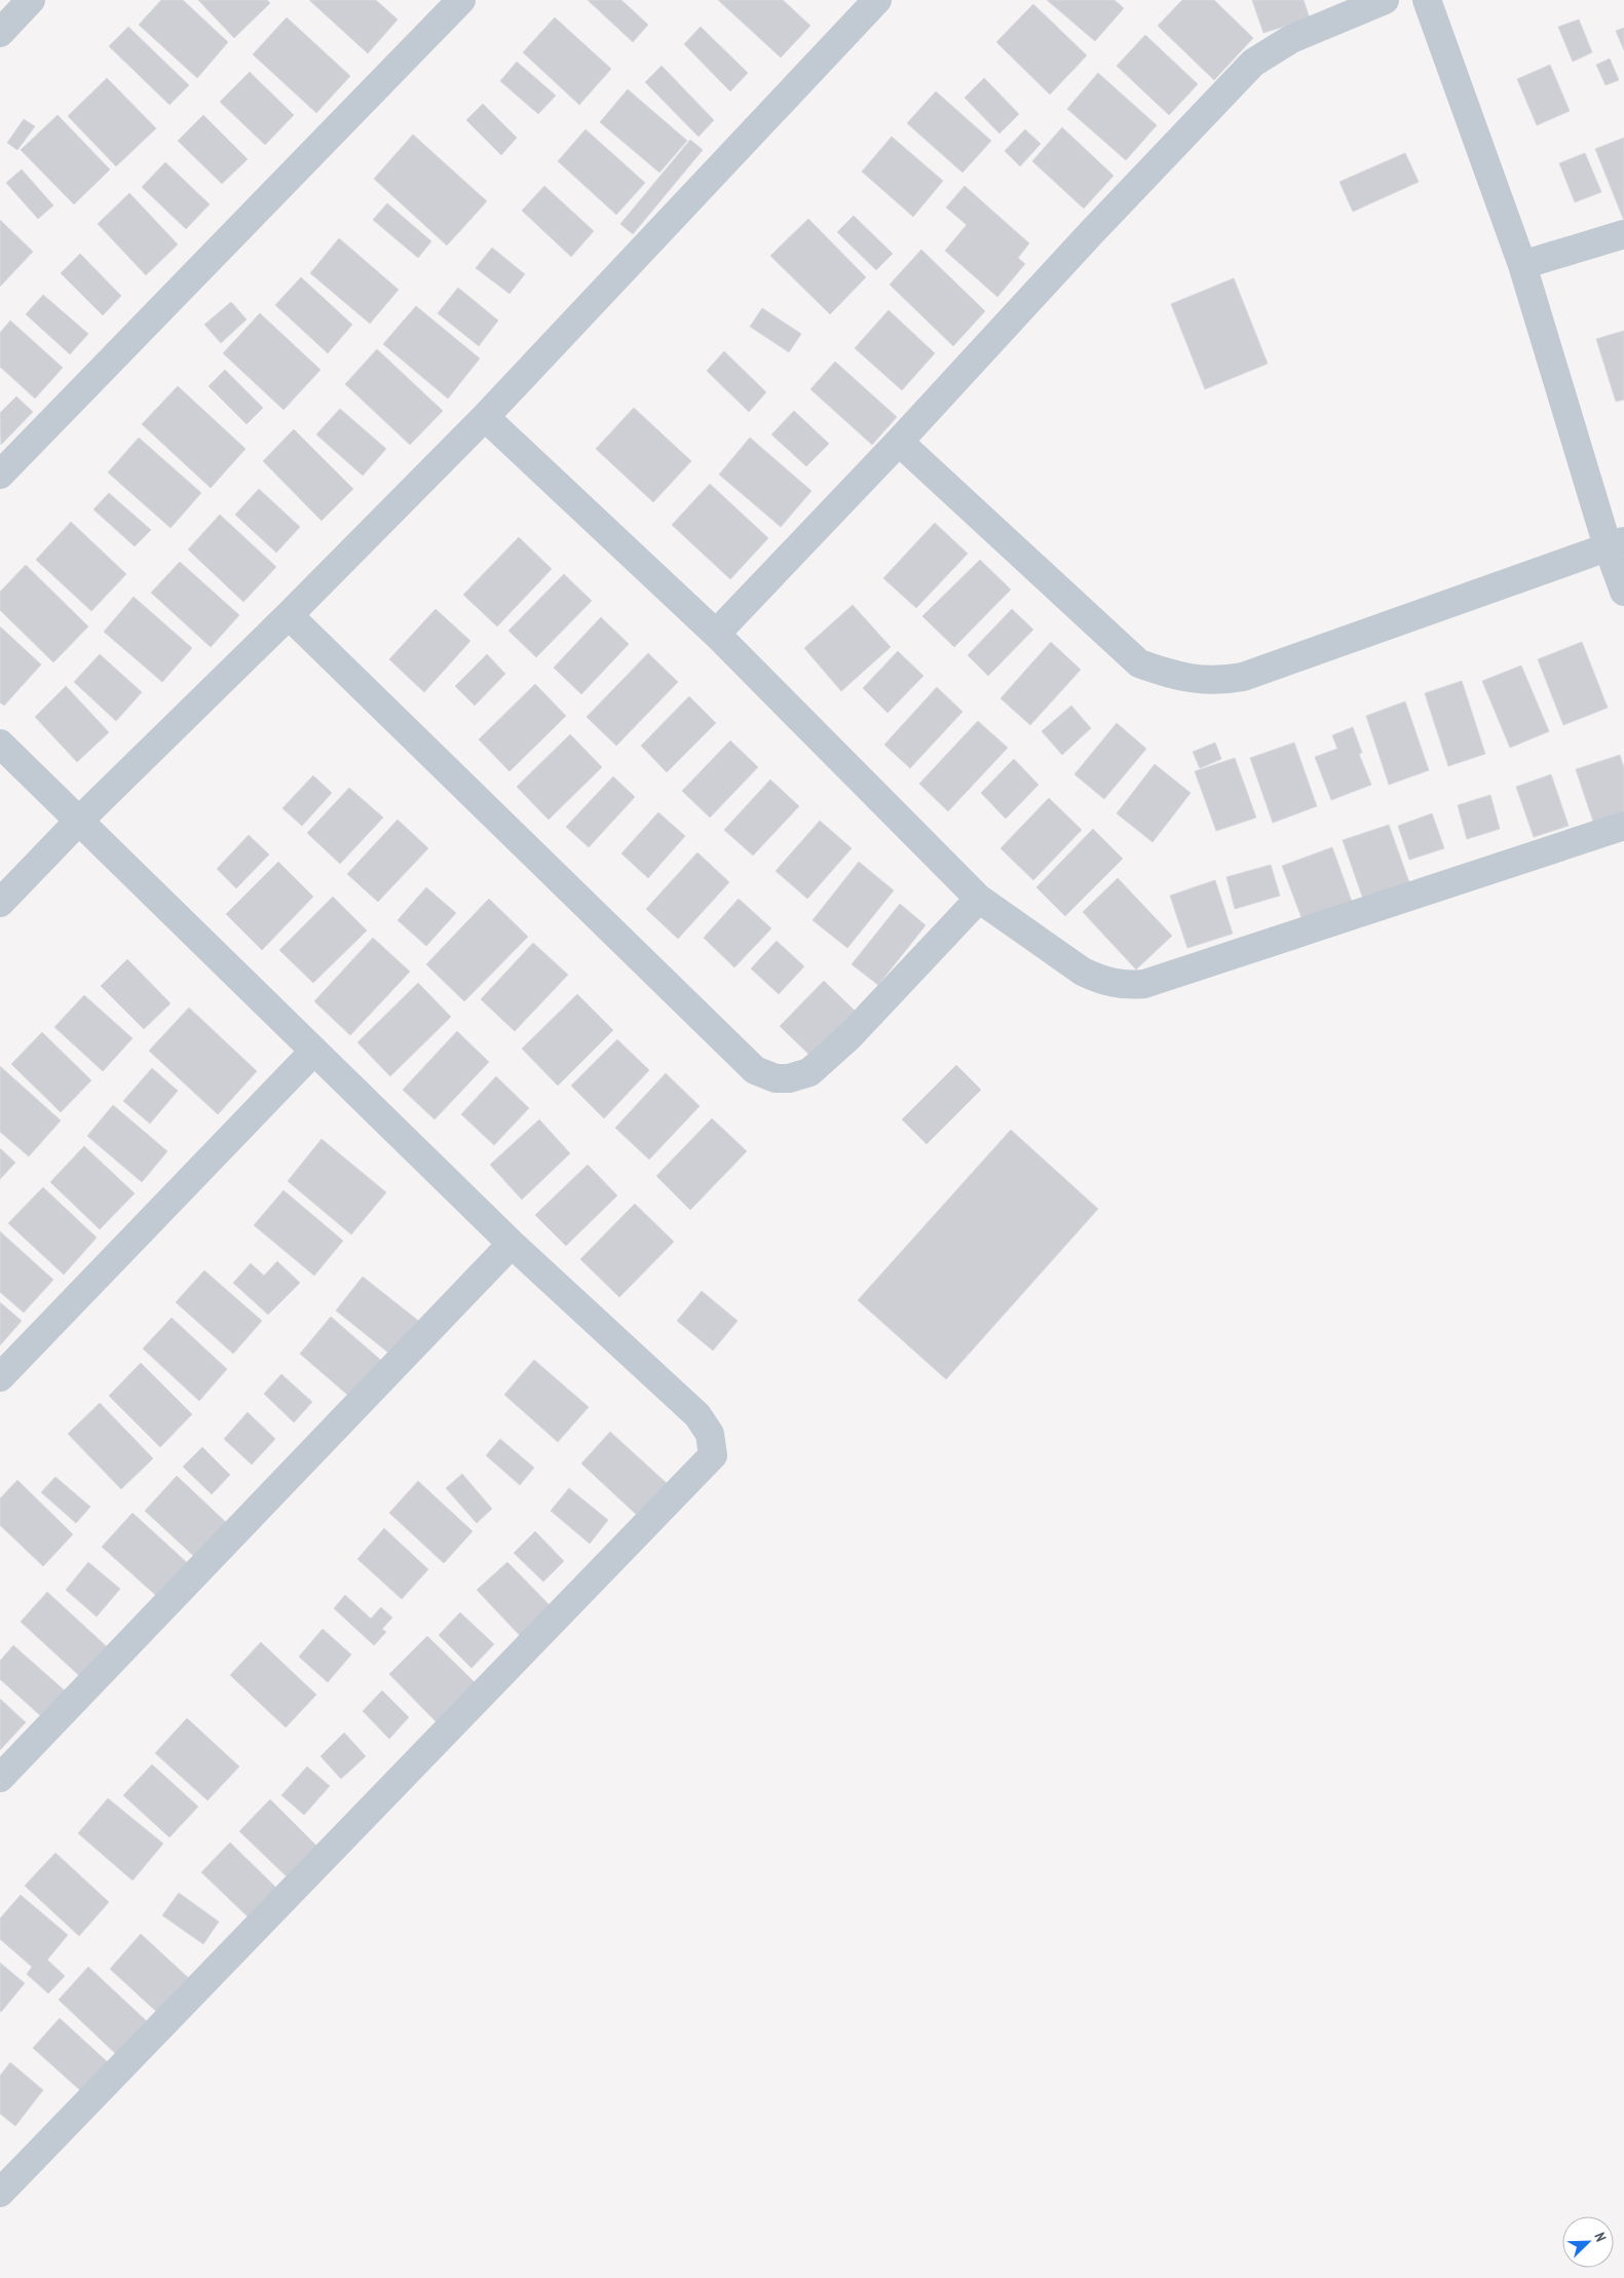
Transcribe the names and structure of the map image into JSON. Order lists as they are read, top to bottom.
{
  "north": "top right"
}
